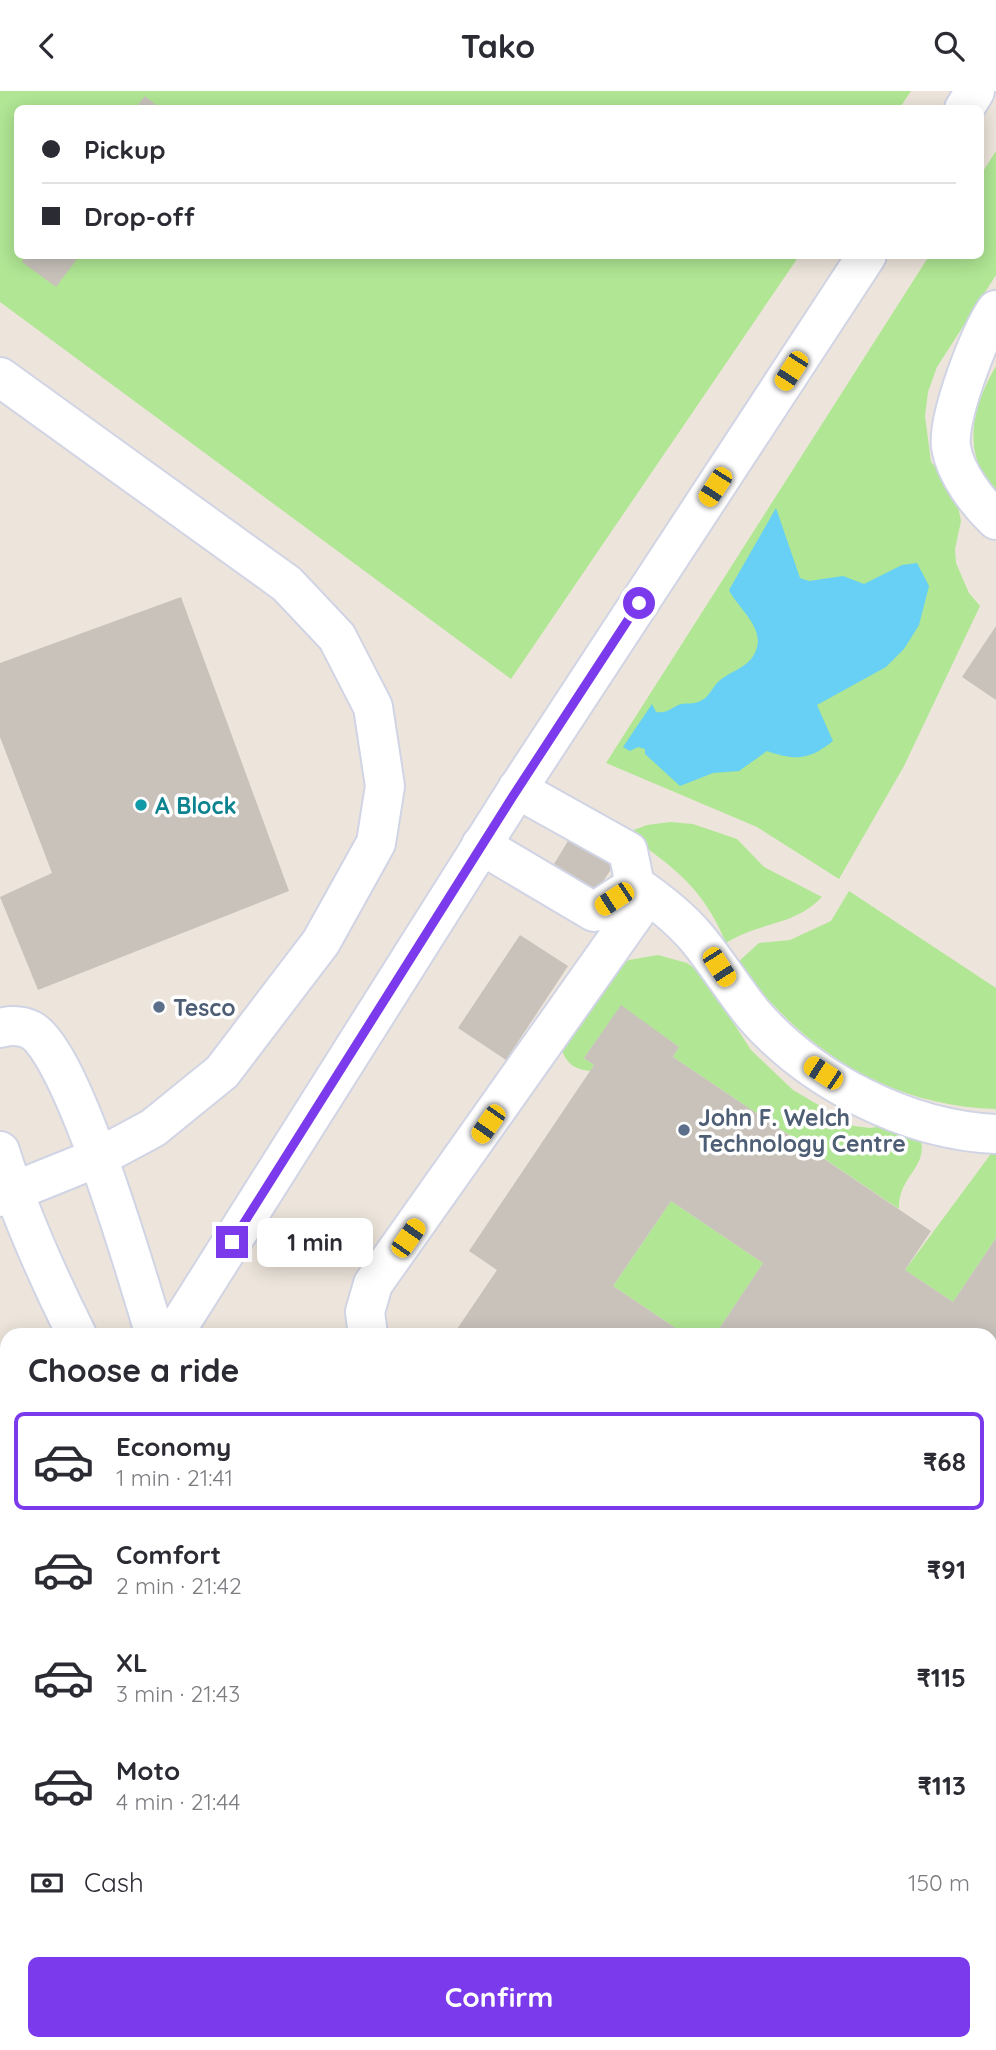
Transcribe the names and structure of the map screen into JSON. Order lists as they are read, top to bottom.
{
  "places": ["A Block", "Tesco", "John F. Welch Technology Centre"],
  "page": {
    "header": "Tako",
    "banner": ["Pickup", "Drop-off"],
    "bubble": "1 min",
    "heading": "Choose a ride",
    "list": [
      {
        "name": "Economy",
        "note": "1 min · 21:41",
        "value": "₹68"
      },
      {
        "name": "Comfort",
        "note": "2 min · 21:42",
        "value": "₹91"
      },
      {
        "name": "XL",
        "note": "3 min · 21:43",
        "value": "₹115"
      },
      {
        "name": "Moto",
        "note": "4 min · 21:44",
        "value": "₹113"
      }
    ],
    "pay": ["Cash", "150 m"],
    "buttons": "Confirm"
  }
}
